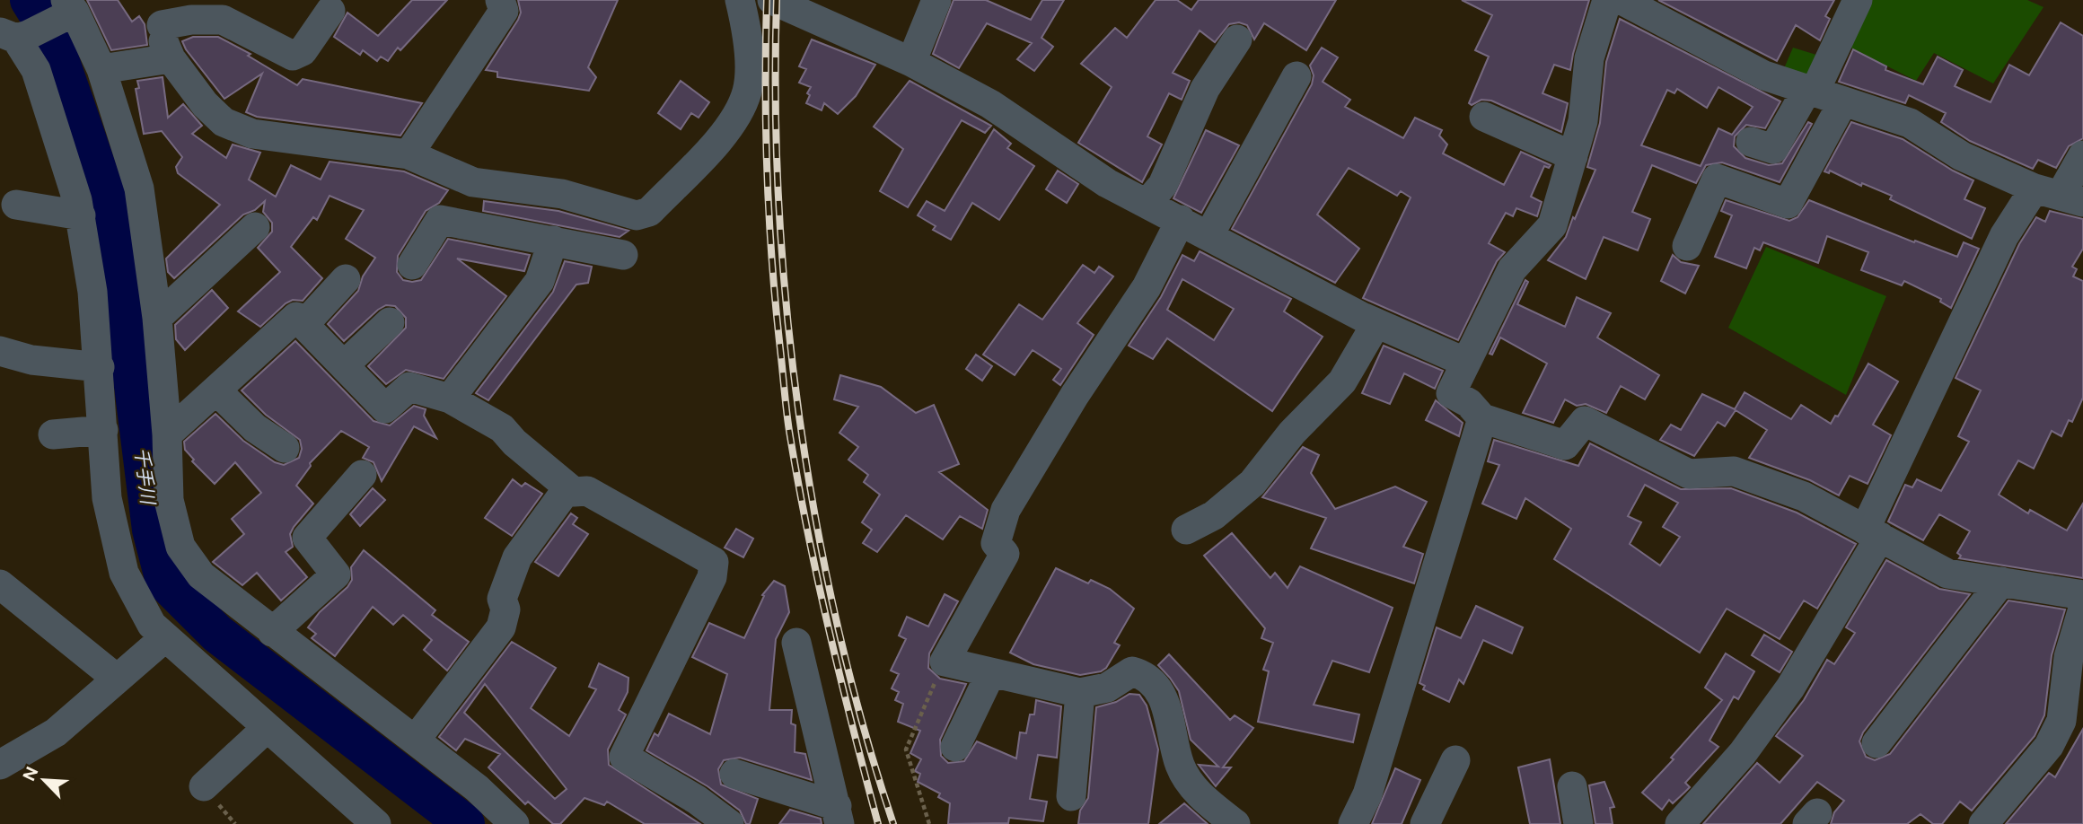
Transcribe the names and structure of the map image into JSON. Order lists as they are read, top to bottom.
{
  "water": ["千手川"],
  "north": "top left"
}
